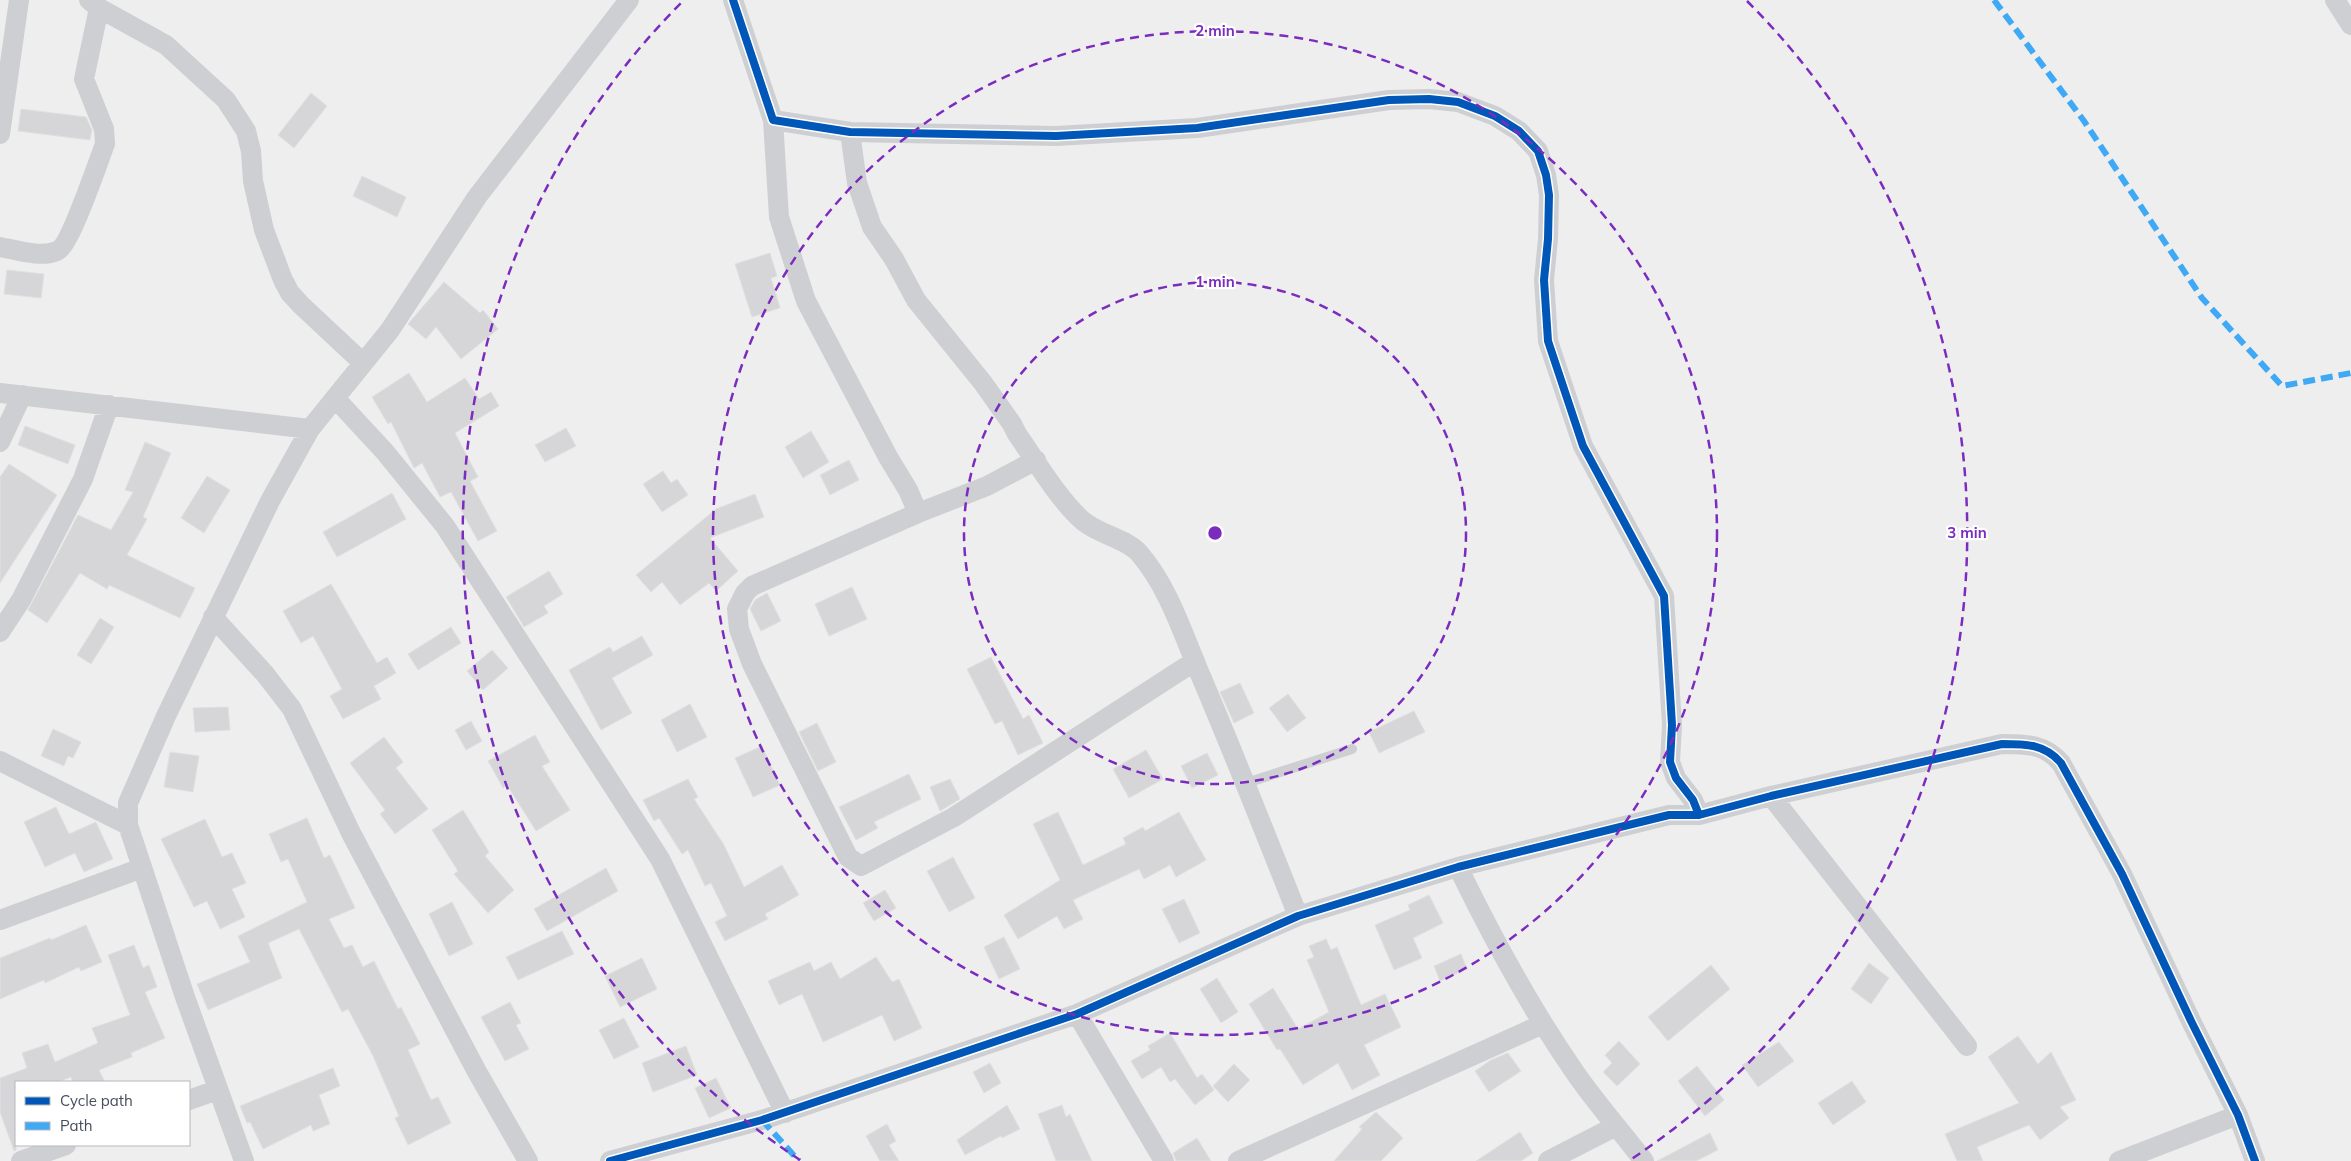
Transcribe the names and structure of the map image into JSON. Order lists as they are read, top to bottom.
{
  "legend": ["Cycle path", "Path"],
  "rings": ["2 min", "1 min", "3 min"]
}
